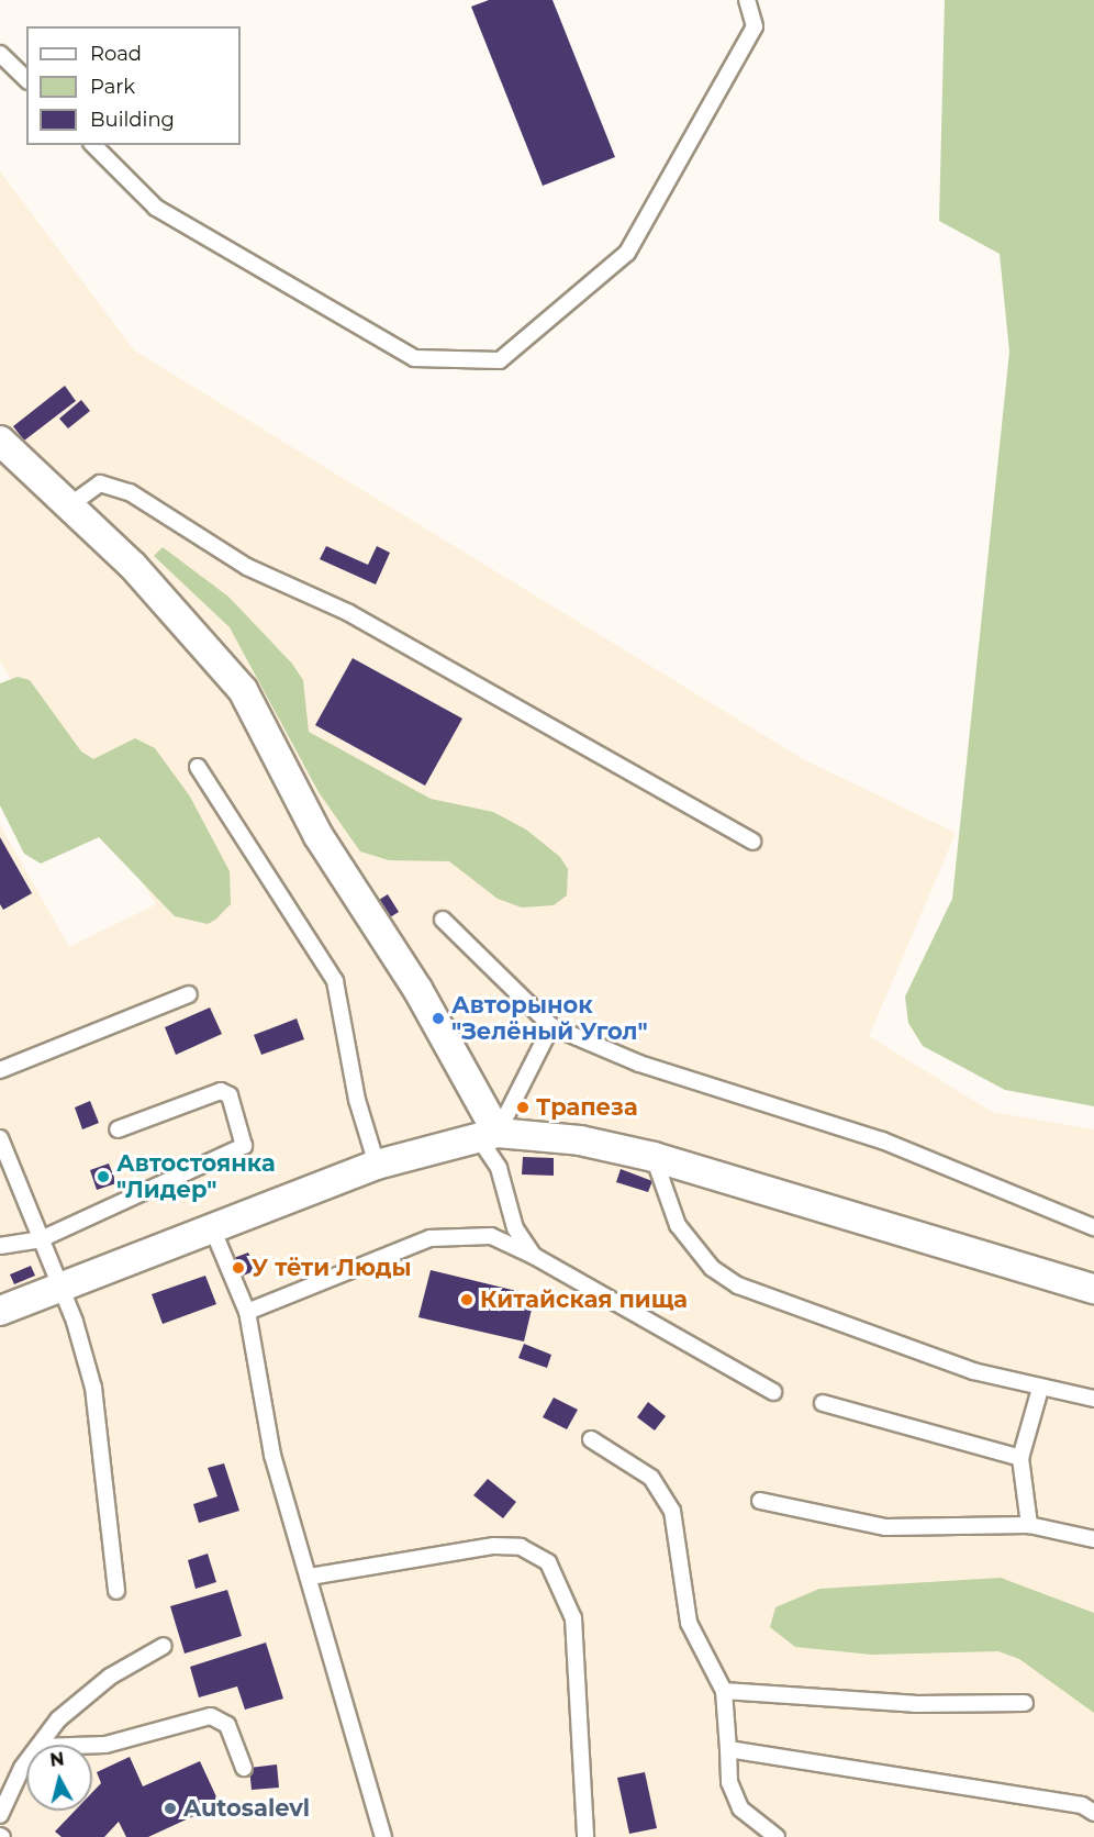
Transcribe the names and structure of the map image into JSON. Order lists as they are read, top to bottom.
{
  "places": [
    "Авторынок \"Зелёный Угол\"",
    "Трапеза",
    "Автостоянка \"Лидер\"",
    "У тёти Люды",
    "Китайская пища",
    "Autosalevl"
  ],
  "legend": ["Road", "Park", "Building"],
  "north": "top"
}
